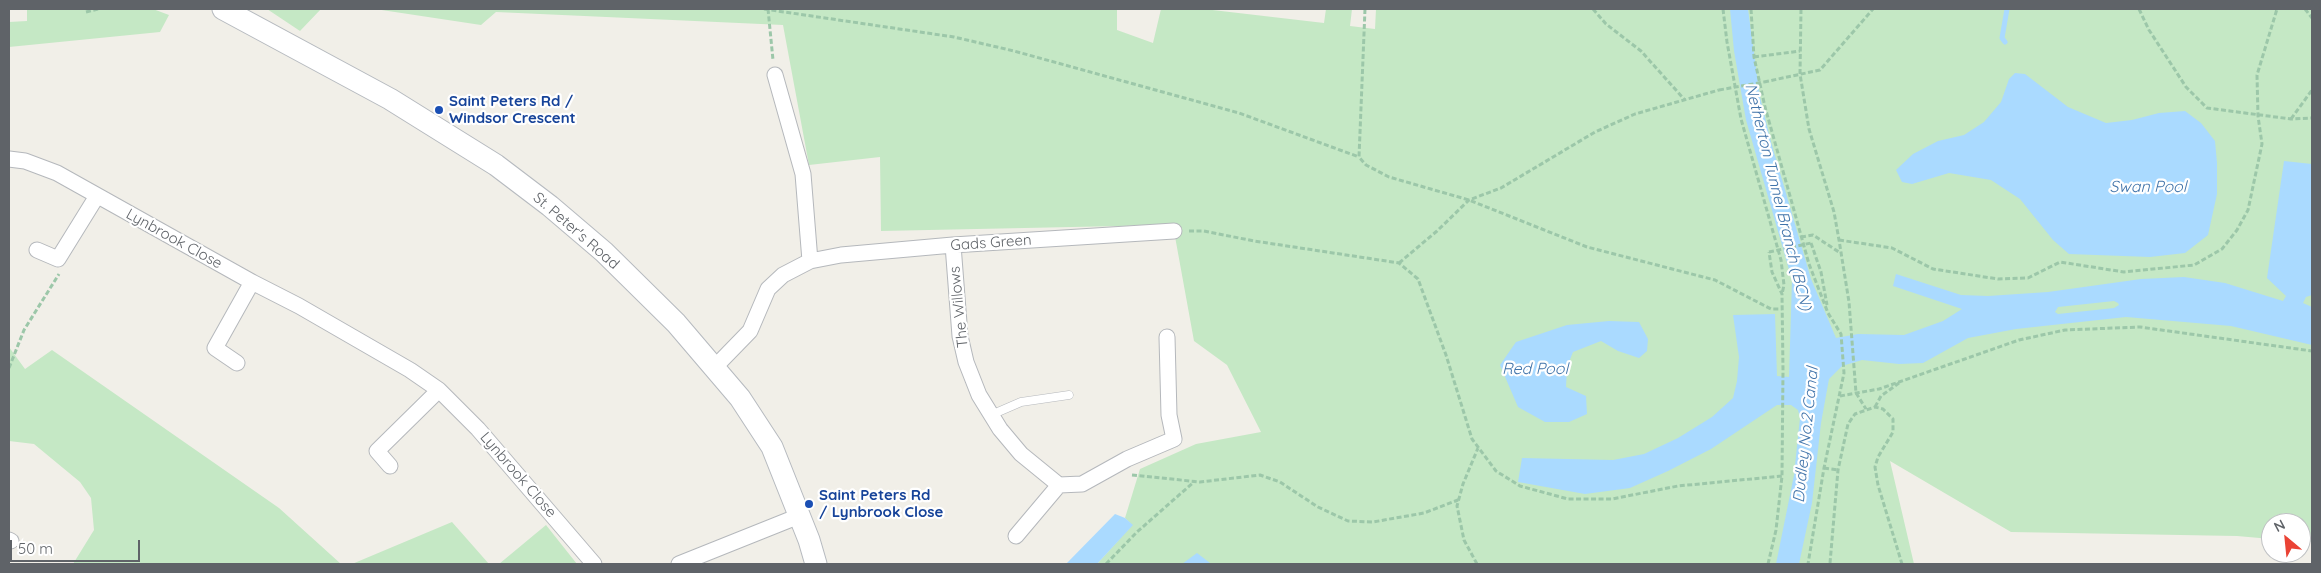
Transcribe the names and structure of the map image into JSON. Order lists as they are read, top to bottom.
{
  "streets": {
    "street": [
      "St. Peter's Road",
      "Lynbrook Close",
      "Gads Green",
      "The Willows"
    ]
  },
  "crossings": [
    ["St. Peter's Road", "Gads Green"],
    ["Gads Green", "The Willows"]
  ],
  "water": [
    "Swan Pool",
    "Netherton Tunnel Branch (BCN)",
    "Red Pool",
    "Dudley No.2 Canal"
  ],
  "places": ["Saint Peters Rd / Windsor Crescent", "Saint Peters Rd / Lynbrook Close"],
  "scale_bar": "50 m",
  "north": "top left"
}
